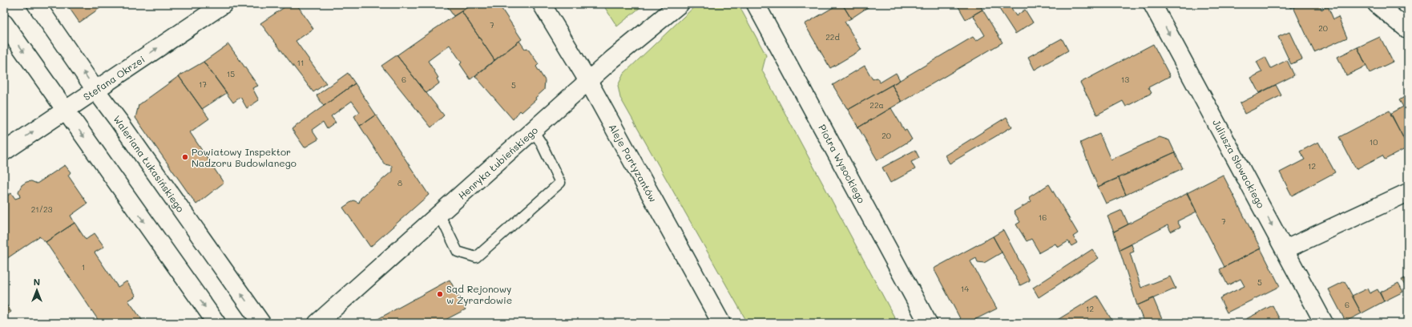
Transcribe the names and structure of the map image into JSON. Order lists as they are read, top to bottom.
{
  "streets": {
    "street": [
      "Stefana Okrzei",
      "Henryka Łubieńskiego",
      "Aleje Partyzantów",
      "Waleriana Łukasińskiego",
      "Piotra Wysockiego",
      "Juliusza Słowackiego"
    ]
  },
  "crossings": [
    ["Stefana Okrzei", "Waleriana Łukasińskiego"],
    ["Henryka Łubieńskiego", "Aleje Partyzantów"]
  ],
  "one_way": ["Stefana Okrzei", "Juliusza Słowackiego"],
  "places": ["Powiatowy Inspektor Nadzoru Budowlanego", "Sąd Rejonowy w Żyrardowie"],
  "house_numbers": [
    "7",
    "20",
    "22d",
    "11",
    "15",
    "6",
    "13",
    "17",
    "5",
    "22a",
    "20",
    "10",
    "12",
    "8",
    "21/23",
    "16",
    "7",
    "1",
    "5",
    "14",
    "6",
    "12"
  ],
  "north": "top"
}
